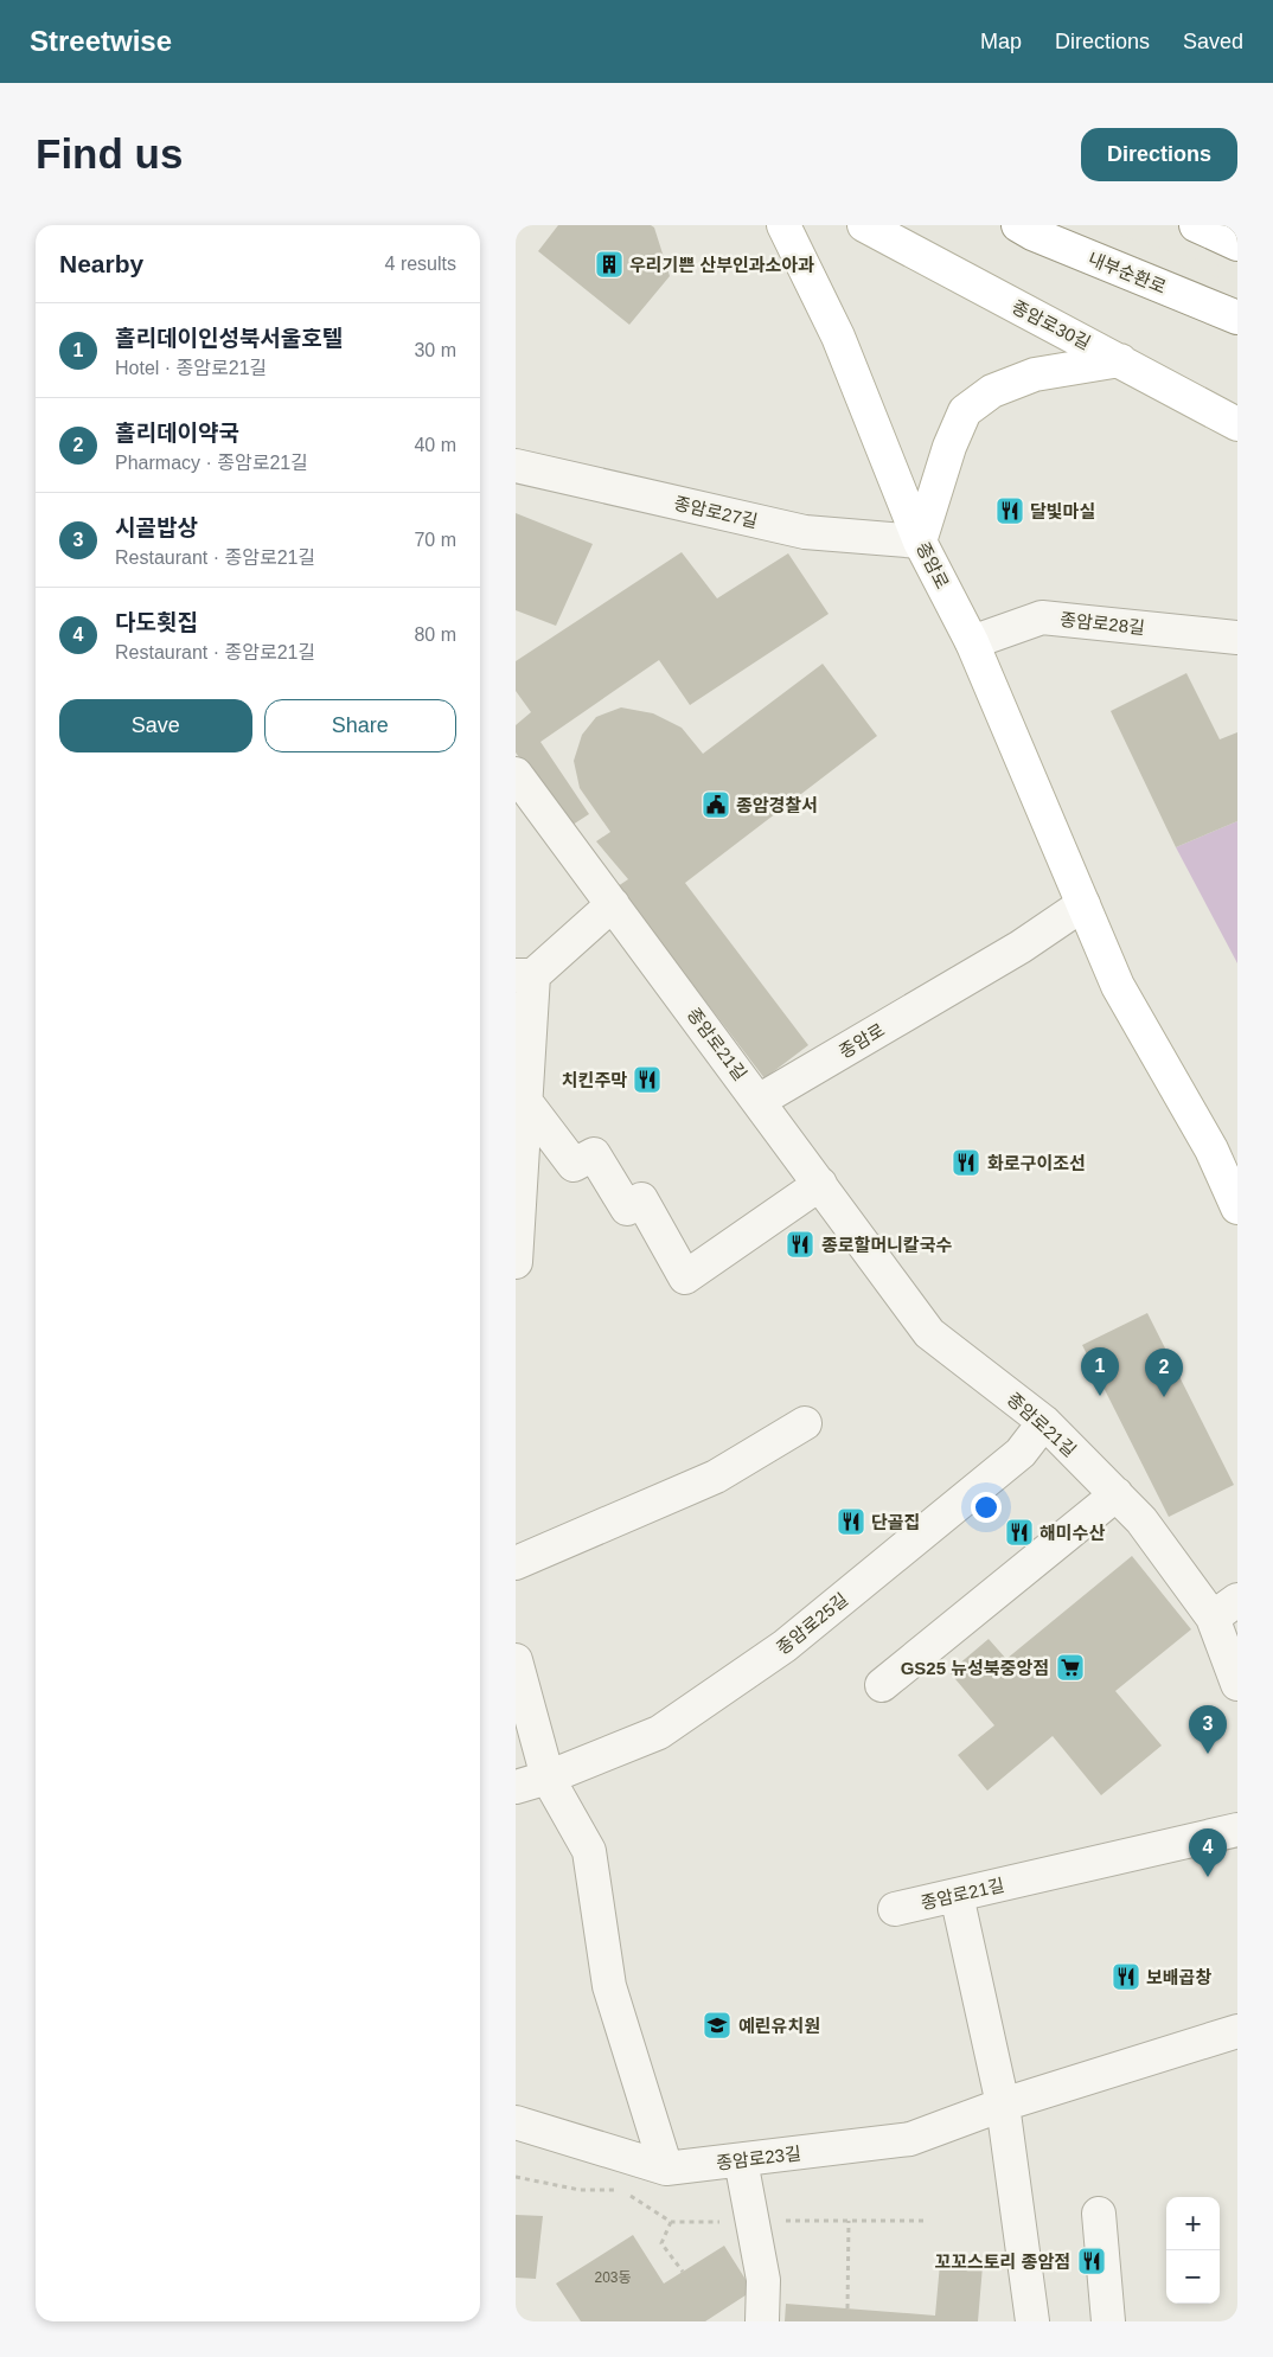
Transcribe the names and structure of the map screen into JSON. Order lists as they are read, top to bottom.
{
  "streets": {
    "main road": ["내부순환로", "종암로30길", "종암로"],
    "street": [
      "종암로27길",
      "종암로28길",
      "종암로21길",
      "종암로25길",
      "종암로23길"
    ]
  },
  "crossings": [
    ["종암로27길", "종암로"],
    ["종암로", "종암로28길"],
    ["종암로", "종암로21길"],
    ["종암로21길", "종암로25길"]
  ],
  "places": {
    "building": ["우리기쁜 산부인과소아과"],
    "restaurant": [
      "달빛마실",
      "치킨주막",
      "화로구이조선",
      "종로할머니칼국수",
      "단골집",
      "해미수산",
      "보배곱창",
      "꼬꼬스토리 종암점"
    ],
    "public building": ["종암경찰서"],
    "supermarket": ["GS25 뉴성북중앙점"],
    "school or university": ["예린유치원"]
  },
  "house_numbers": ["203동"],
  "page": {
    "header": "Streetwise",
    "nav": ["Map", "Directions", "Saved"],
    "buttons": [
      "Directions",
      ["Save", "Share"]
    ],
    "title": "Find us",
    "heading": ["Nearby", "4 results"],
    "list": [
      {
        "mark": "1",
        "name": "홀리데이인성북서울호텔",
        "note": "Hotel · 종암로21길",
        "value": "30 m"
      },
      {
        "mark": "2",
        "name": "홀리데이약국",
        "note": "Pharmacy · 종암로21길",
        "value": "40 m"
      },
      {
        "mark": "3",
        "name": "시골밥상",
        "note": "Restaurant · 종암로21길",
        "value": "70 m"
      },
      {
        "mark": "4",
        "name": "다도횟집",
        "note": "Restaurant · 종암로21길",
        "value": "80 m"
      }
    ],
    "pins": [
      "1",
      "2",
      "3",
      "4"
    ],
    "map_buttons": ["+", "−"]
  }
}
